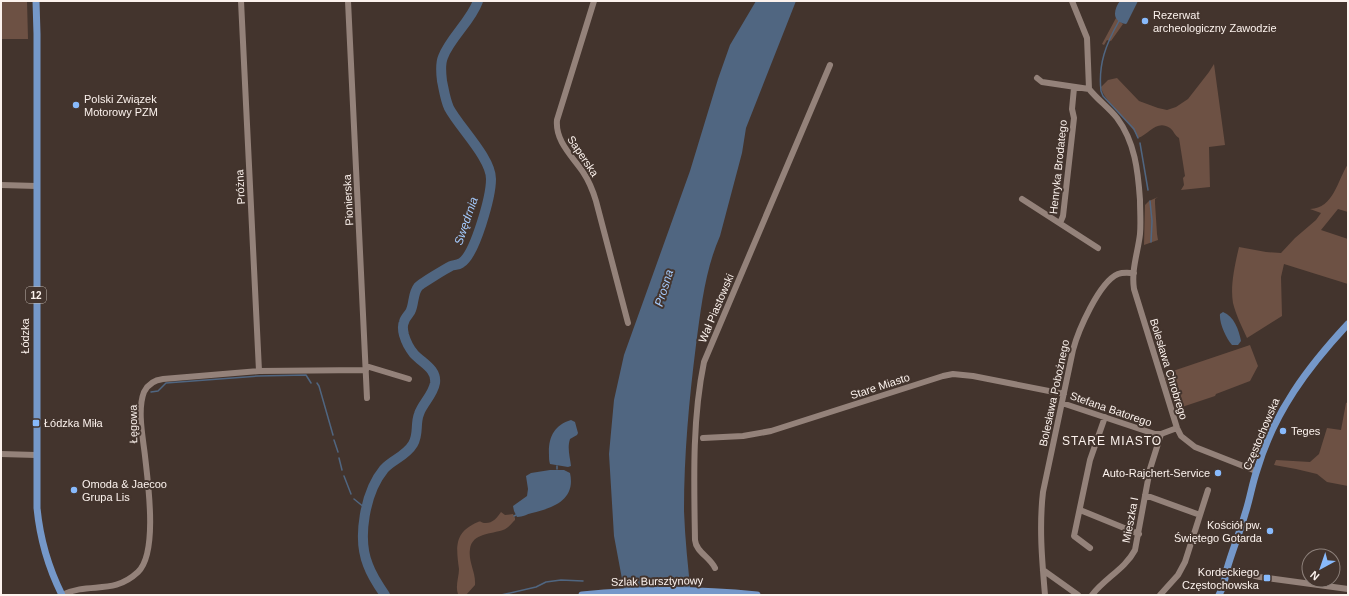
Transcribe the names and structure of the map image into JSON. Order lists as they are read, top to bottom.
{
  "streets": {
    "main road": [
      "12",
      "Łódzka",
      "Częstochowska",
      "Szlak Bursztynowy"
    ],
    "street": [
      "Saperska",
      "Henryka Brodatego",
      "Próżna",
      "Pionierska",
      "Wał Piastowski",
      "Bolesława Chrobrego",
      "Stare Miasto",
      "Bolesława Pobożnego",
      "Stefana Batorego",
      "Łęgowa",
      "Mieszka I"
    ]
  },
  "crossings": [
    ["Próżna", "Łęgowa"],
    ["Pionierska", "Łęgowa"],
    ["Łódzka", "Łęgowa"],
    ["Bolesława Chrobrego", "Bolesława Pobożnego"],
    ["Bolesława Chrobrego", "Stefana Batorego"],
    ["Bolesława Chrobrego", "Częstochowska"],
    ["Stare Miasto", "Bolesława Pobożnego"],
    ["Bolesława Pobożnego", "Stefana Batorego"],
    ["Stefana Batorego", "Mieszka I"]
  ],
  "districts": ["STARE MIASTO"],
  "water": ["Swędrnia", "Prosna"],
  "places": {
    "other": [
      "Rezerwat archeologiczny Zawodzie",
      "Polski Związek Motorowy PZM",
      "Teges",
      "Auto-Rajchert-Service",
      "Omoda & Jaecoo Grupa Lis",
      "Kościół pw. Świętego Gotarda"
    ],
    "transit": ["Łódzka Miła", "Kordeckiego Częstochowska"]
  },
  "north": "bottom left"
}
